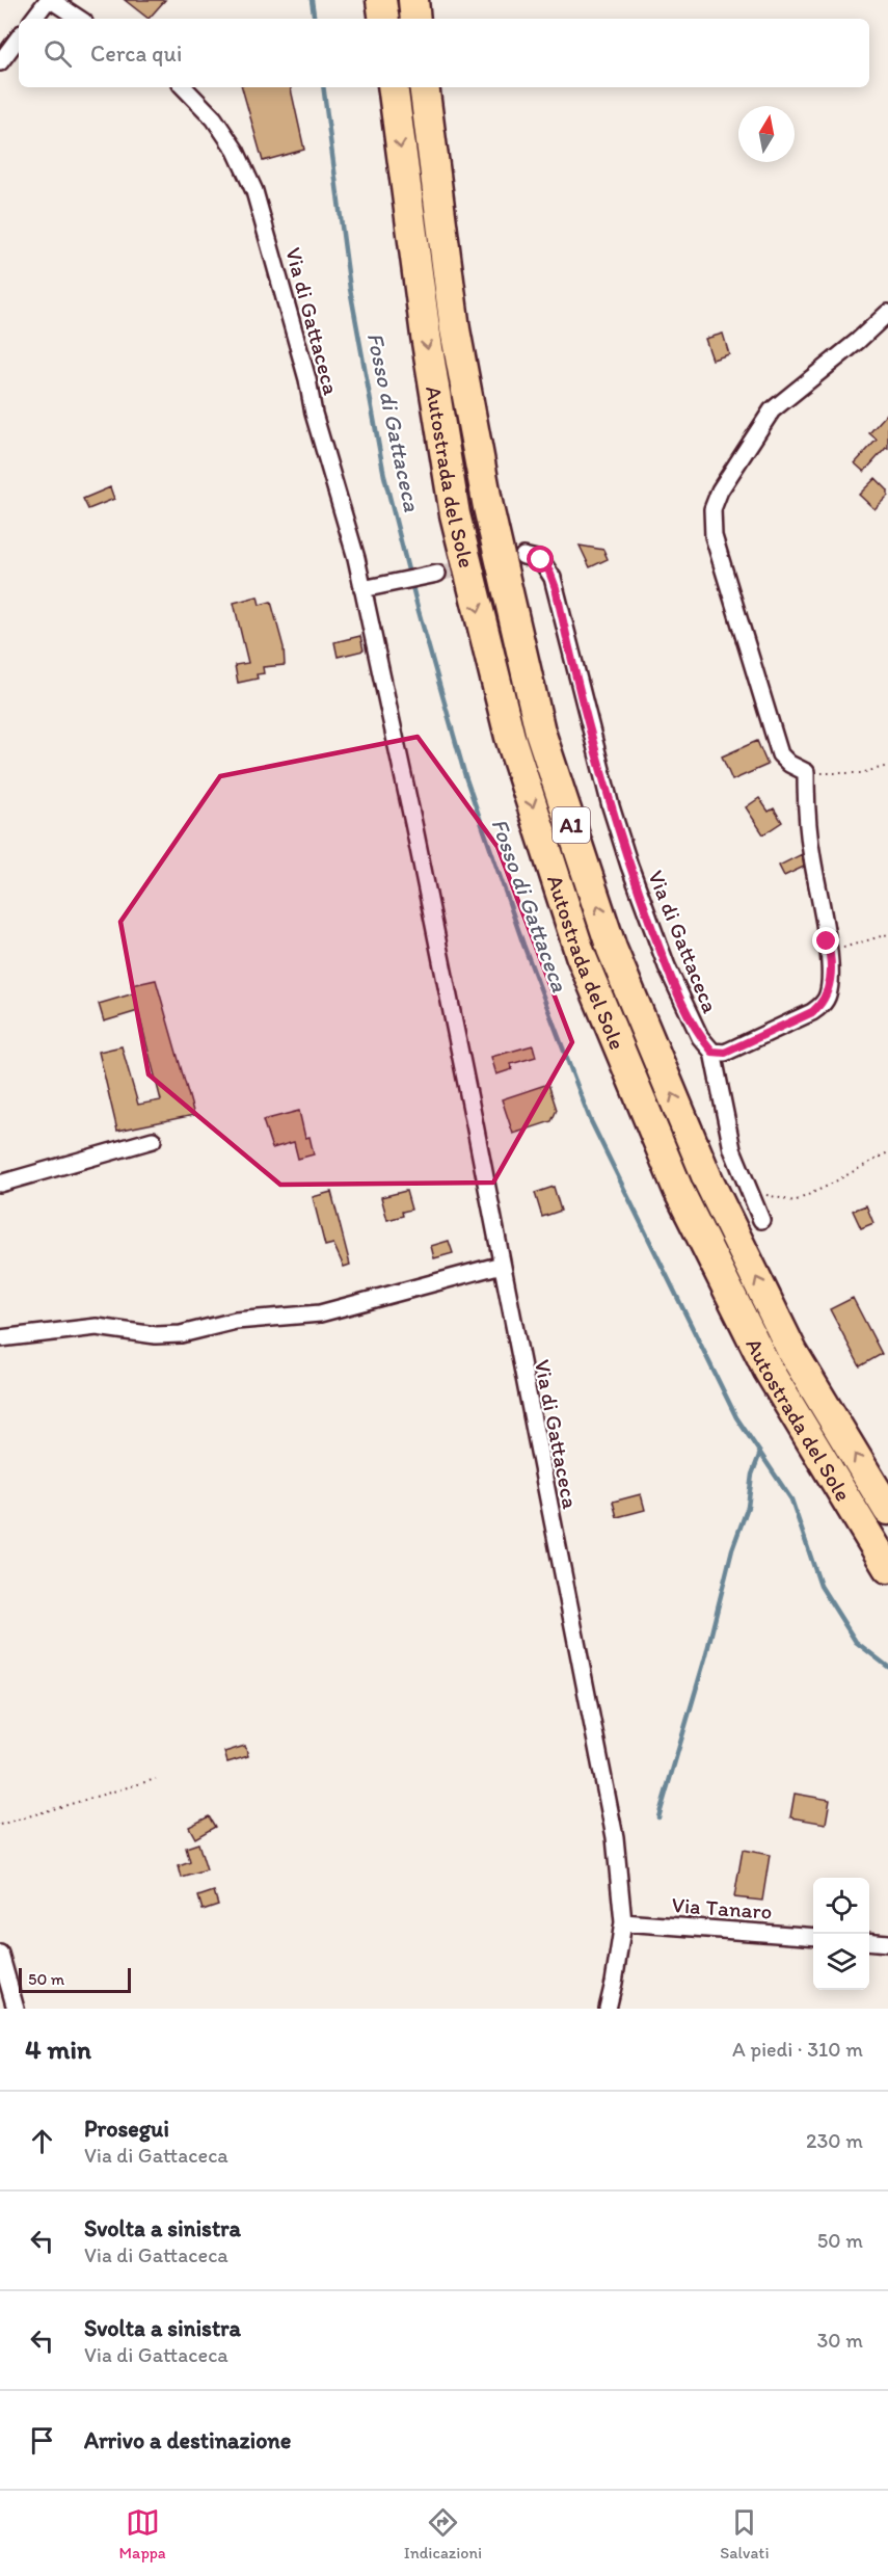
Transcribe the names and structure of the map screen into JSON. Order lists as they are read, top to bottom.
{
  "streets": {
    "highway": ["Autostrada del Sole", "A1"],
    "street": ["Via di Gattaceca", "Via Tanaro"]
  },
  "crossings": [
    ["Via di Gattaceca", "Via Tanaro"]
  ],
  "water": ["Fosso di Gattaceca"],
  "scale_bar": "50 m",
  "north": "top",
  "page": {
    "search": "Cerca qui",
    "scale": "50 m",
    "heading": ["4 min", "A piedi · 310 m"],
    "list": [
      ["Prosegui", "Via di Gattaceca", "230 m"],
      ["Svolta a sinistra", "Via di Gattaceca", "50 m"],
      ["Svolta a sinistra", "Via di Gattaceca", "30 m"],
      "Arrivo a destinazione"
    ],
    "nav": ["Mappa", "Indicazioni", "Salvati"]
  }
}
